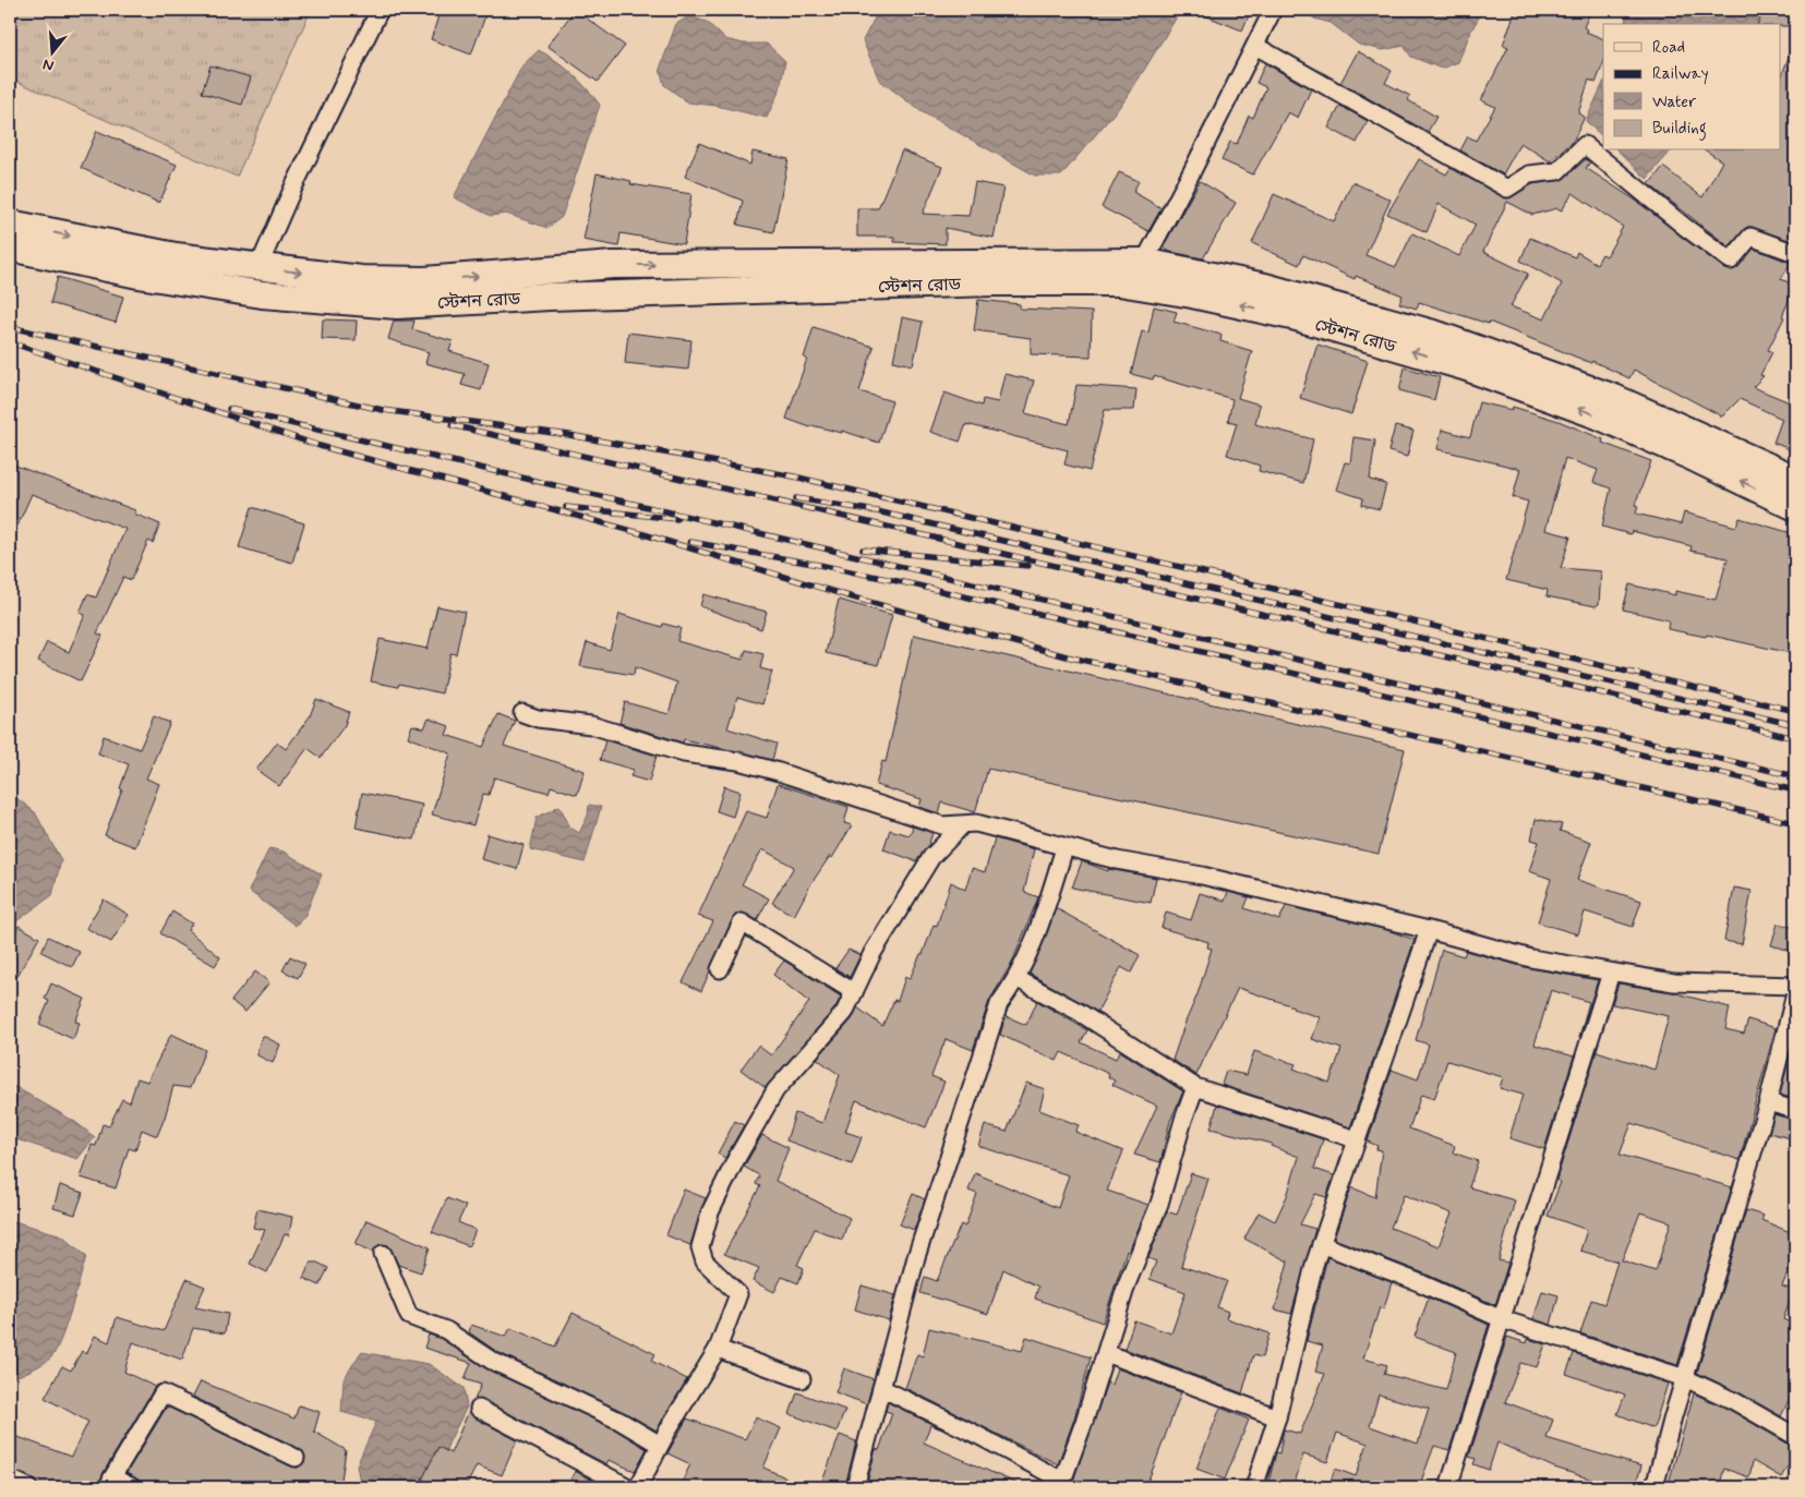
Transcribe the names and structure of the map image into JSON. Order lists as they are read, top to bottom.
{
  "streets": {
    "main road": ["স্টেশন রোড"]
  },
  "legend": [
    "Road",
    "Railway",
    "Water",
    "Building"
  ],
  "north": "bottom"
}
